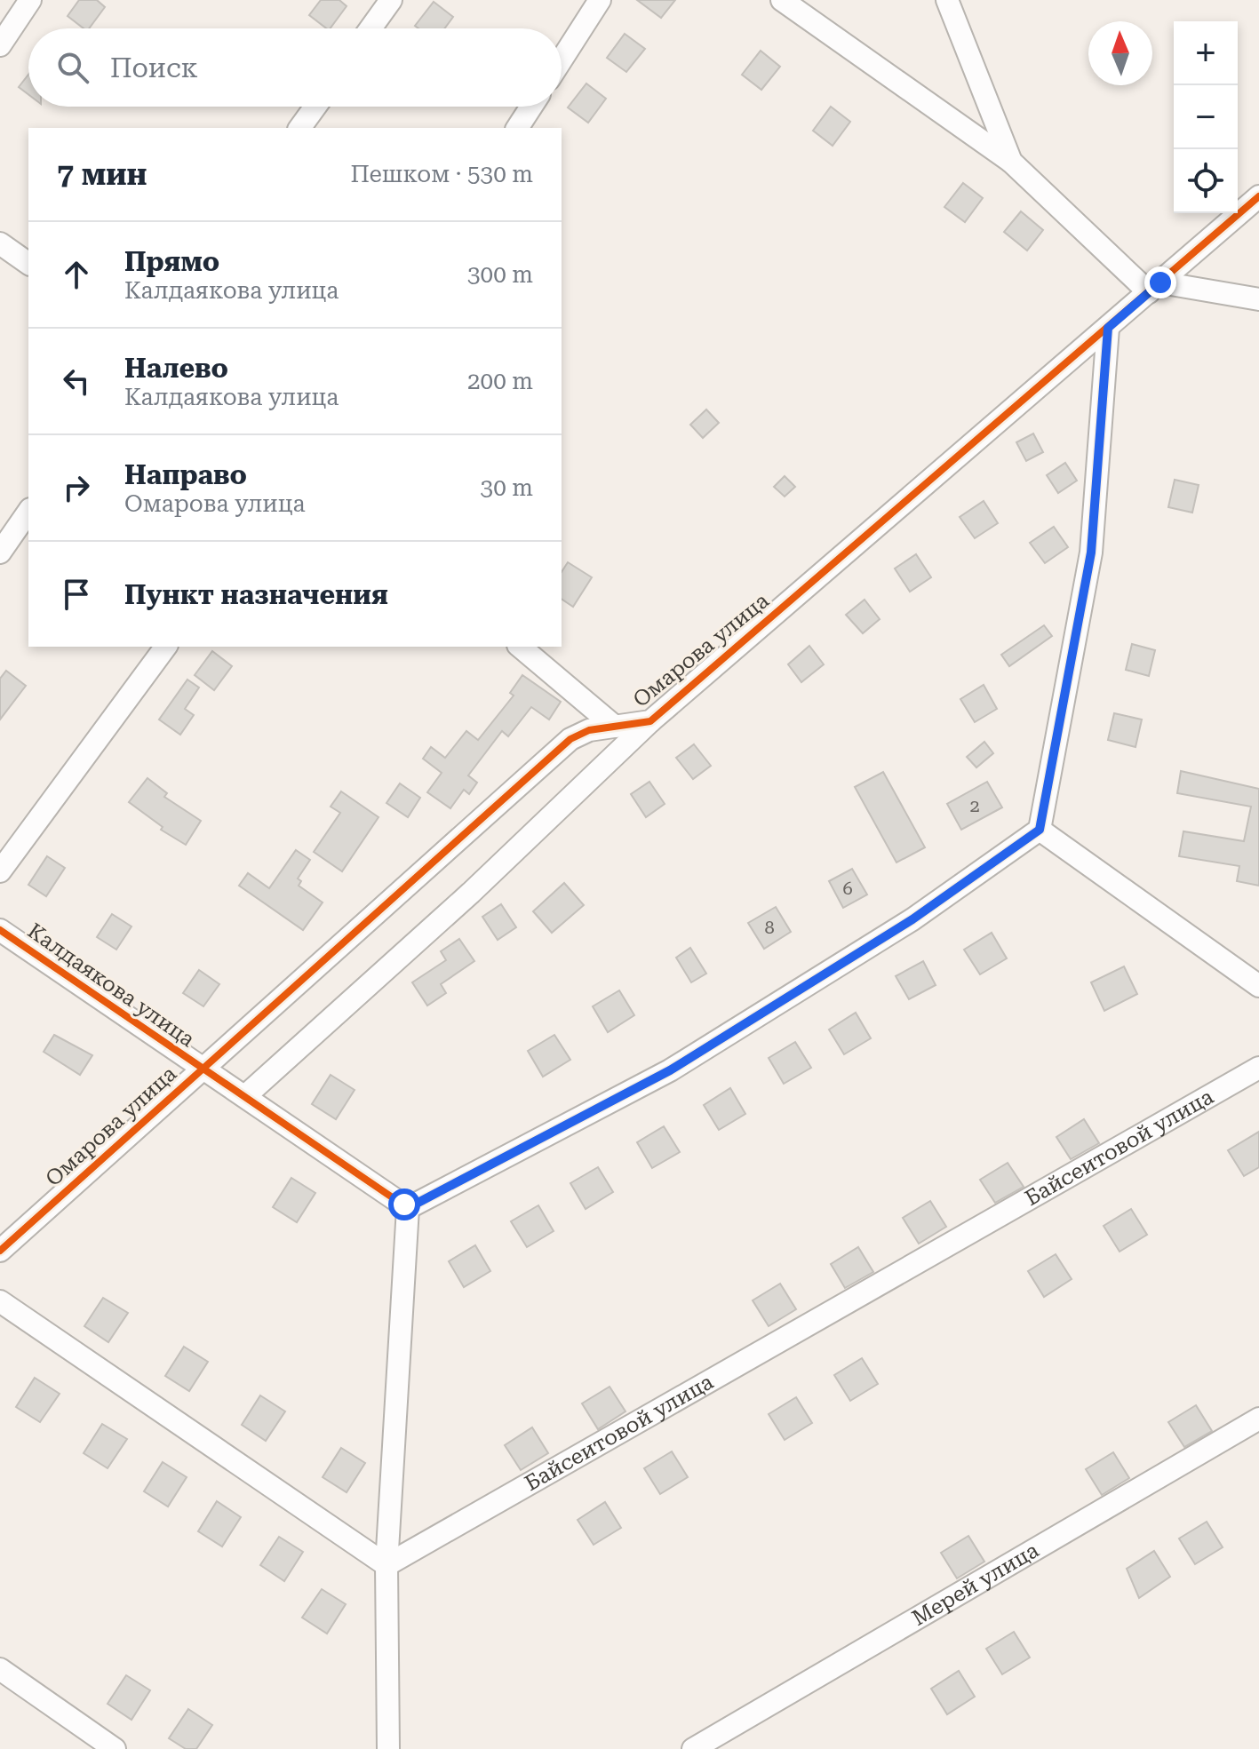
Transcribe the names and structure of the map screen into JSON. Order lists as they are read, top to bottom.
{
  "streets": {
    "street": [
      "Омарова улица",
      "Калдаякова улица",
      "Байсеитовой улица",
      "Мерей улица"
    ]
  },
  "crossings": [
    ["Омарова улица", "Калдаякова улица"]
  ],
  "house_numbers": ["2", "6", "8"],
  "north": "top",
  "page": {
    "map_buttons": ["+", "−"],
    "search": "Поиск",
    "heading": ["7 мин", "Пешком · 530 m"],
    "list": [
      ["Прямо", "Калдаякова улица", "300 m"],
      ["Налево", "Калдаякова улица", "200 m"],
      ["Направо", "Омарова улица", "30 m"],
      "Пункт назначения"
    ]
  }
}
